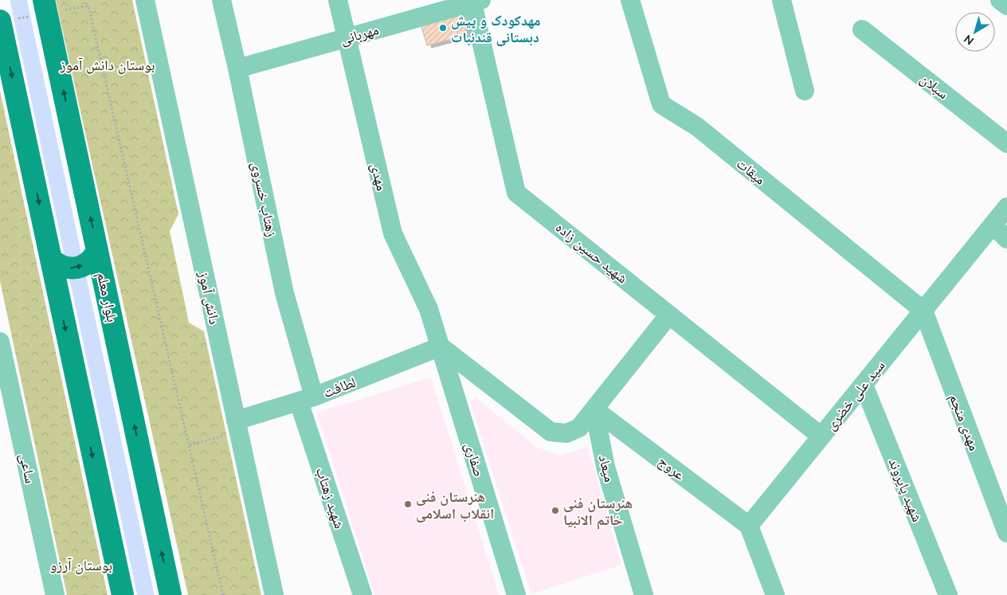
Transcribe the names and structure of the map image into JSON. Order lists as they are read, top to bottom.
{
  "streets": {
    "main road": ["بلوار معلم"],
    "street": [
      "مهربانی",
      "سبلان",
      "میقات",
      "مهدی",
      "زهتاب خسروی",
      "شهید حسین زاده",
      "دانش آموز",
      "لطافت",
      "سید علی خضری",
      "مهدی منجم",
      "صفاری",
      "عروج",
      "ساعی",
      "میعاد",
      "شهید پایروند",
      "شهید زهتاب"
    ]
  },
  "crossings": [
    ["مهربانی", "مهدی"],
    ["مهربانی", "زهتاب خسروی"],
    ["مهربانی", "شهید حسین زاده"],
    ["میقات", "سید علی خضری"],
    ["میقات", "مهدی منجم"],
    ["مهدی", "لطافت"],
    ["مهدی", "صفاری"],
    ["زهتاب خسروی", "لطافت"],
    ["زهتاب خسروی", "شهید زهتاب"],
    ["شهید حسین زاده", "سید علی خضری"],
    ["دانش آموز", "لطافت"],
    ["لطافت", "صفاری"],
    ["لطافت", "شهید زهتاب"],
    ["سید علی خضری", "مهدی منجم"],
    ["سید علی خضری", "عروج"],
    ["سید علی خضری", "شهید پایروند"],
    ["عروج", "میعاد"]
  ],
  "parks": ["بوستان دانش آموز", "بوستان آرزو"],
  "places": ["مهدکودک و پیش دبستانی قندنبات", "هنرستان فنی انقلاب اسلامی", "هنرستان فنی خاتم الانبیا"],
  "north": "bottom left"
}
